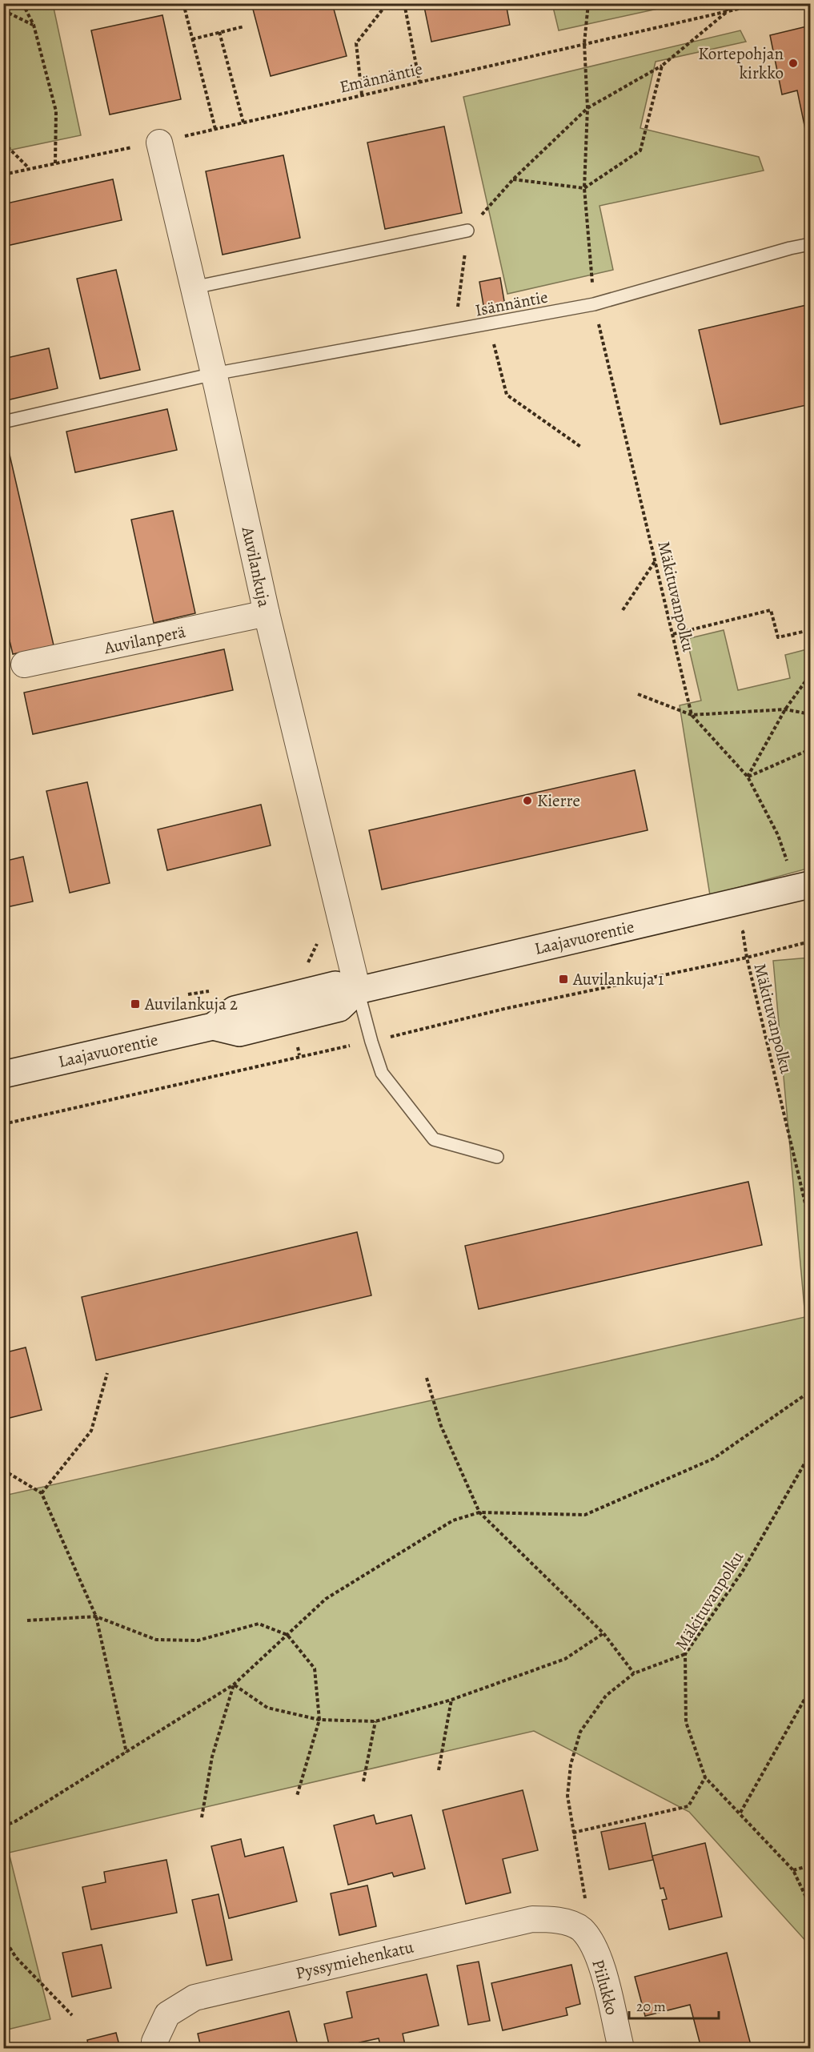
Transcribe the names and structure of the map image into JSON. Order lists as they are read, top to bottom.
{
  "streets": {
    "main road": ["Laajavuorentie"],
    "street": [
      "Auvilankuja",
      "Auvilanperä",
      "Pyssymiehenkatu",
      "Piilukko"
    ],
    "lane": ["Isännäntie"],
    "path": ["Emännäntie", "Mäkituvanpolku"]
  },
  "crossings": [
    ["Emännäntie", "Auvilankuja"],
    ["Emännäntie", "Mäkituvanpolku"],
    ["Isännäntie", "Auvilankuja"],
    ["Isännäntie", "Mäkituvanpolku"],
    ["Auvilankuja", "Auvilanperä"],
    ["Auvilankuja", "Laajavuorentie"],
    ["Pyssymiehenkatu", "Piilukko"]
  ],
  "places": {
    "other": ["Kortepohjan kirkko", "Kierre"],
    "transit": ["Auvilankuja 1", "Auvilankuja 2"]
  },
  "scale_bar": "20 m"
}
